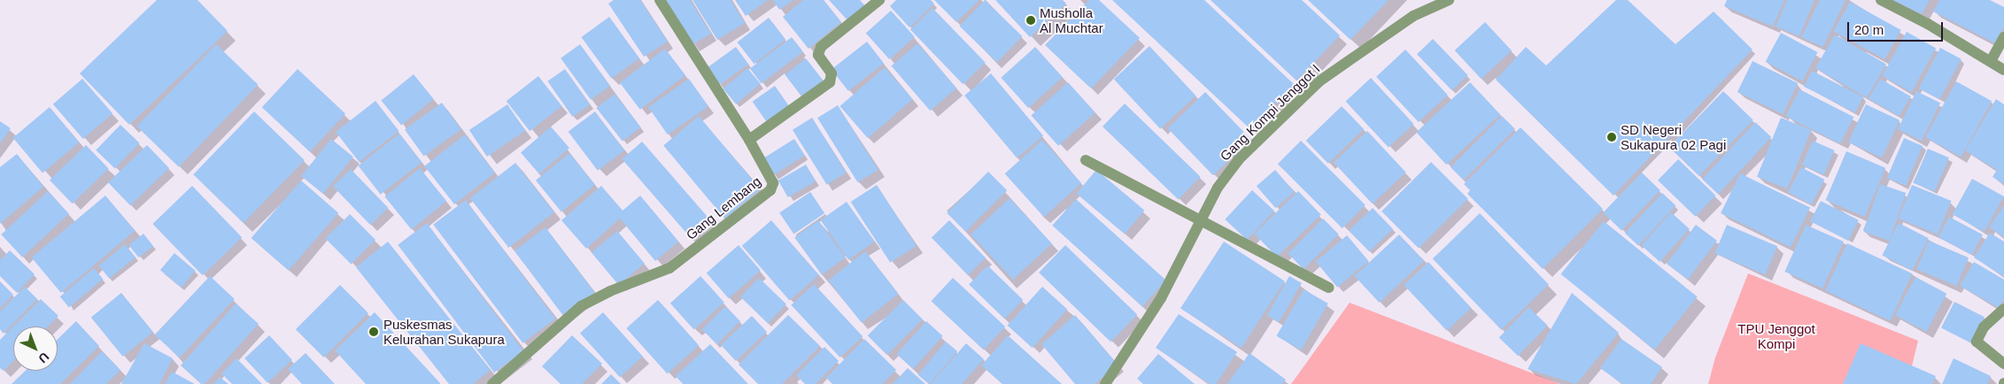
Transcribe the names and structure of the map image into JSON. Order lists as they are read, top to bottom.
{
  "streets": {
    "street": ["Gang Kompi Jenggot I", "Gang Lembang"]
  },
  "parks": ["TPU Jenggot Kompi"],
  "places": ["Musholla Al Muchtar", "SD Negeri Sukapura 02 Pagi", "Puskesmas Kelurahan Sukapura"],
  "scale_bar": "20 m",
  "north": "bottom right"
}
